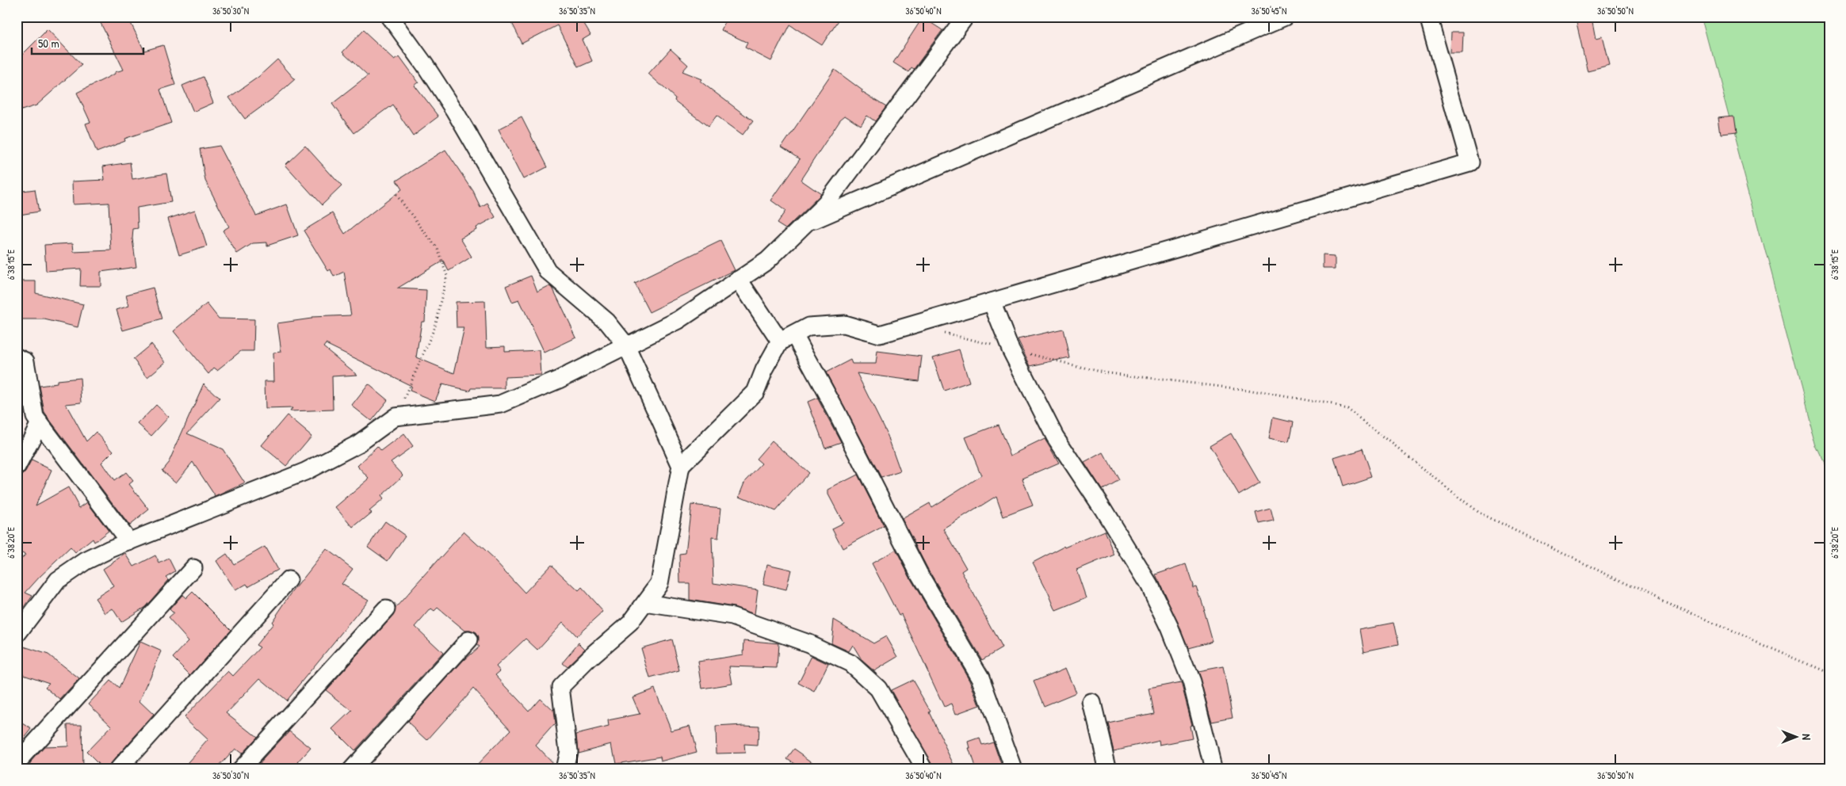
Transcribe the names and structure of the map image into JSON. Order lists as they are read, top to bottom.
{
  "scale_bar": "50 m",
  "north": "right",
  "coordinates": [
    "36°50'30\"N",
    "36°50'35\"N",
    "36°50'40\"N",
    "36°50'45\"N",
    "36°50'50\"N",
    "6°38'15\"E",
    "6°38'20\"E"
  ]
}
